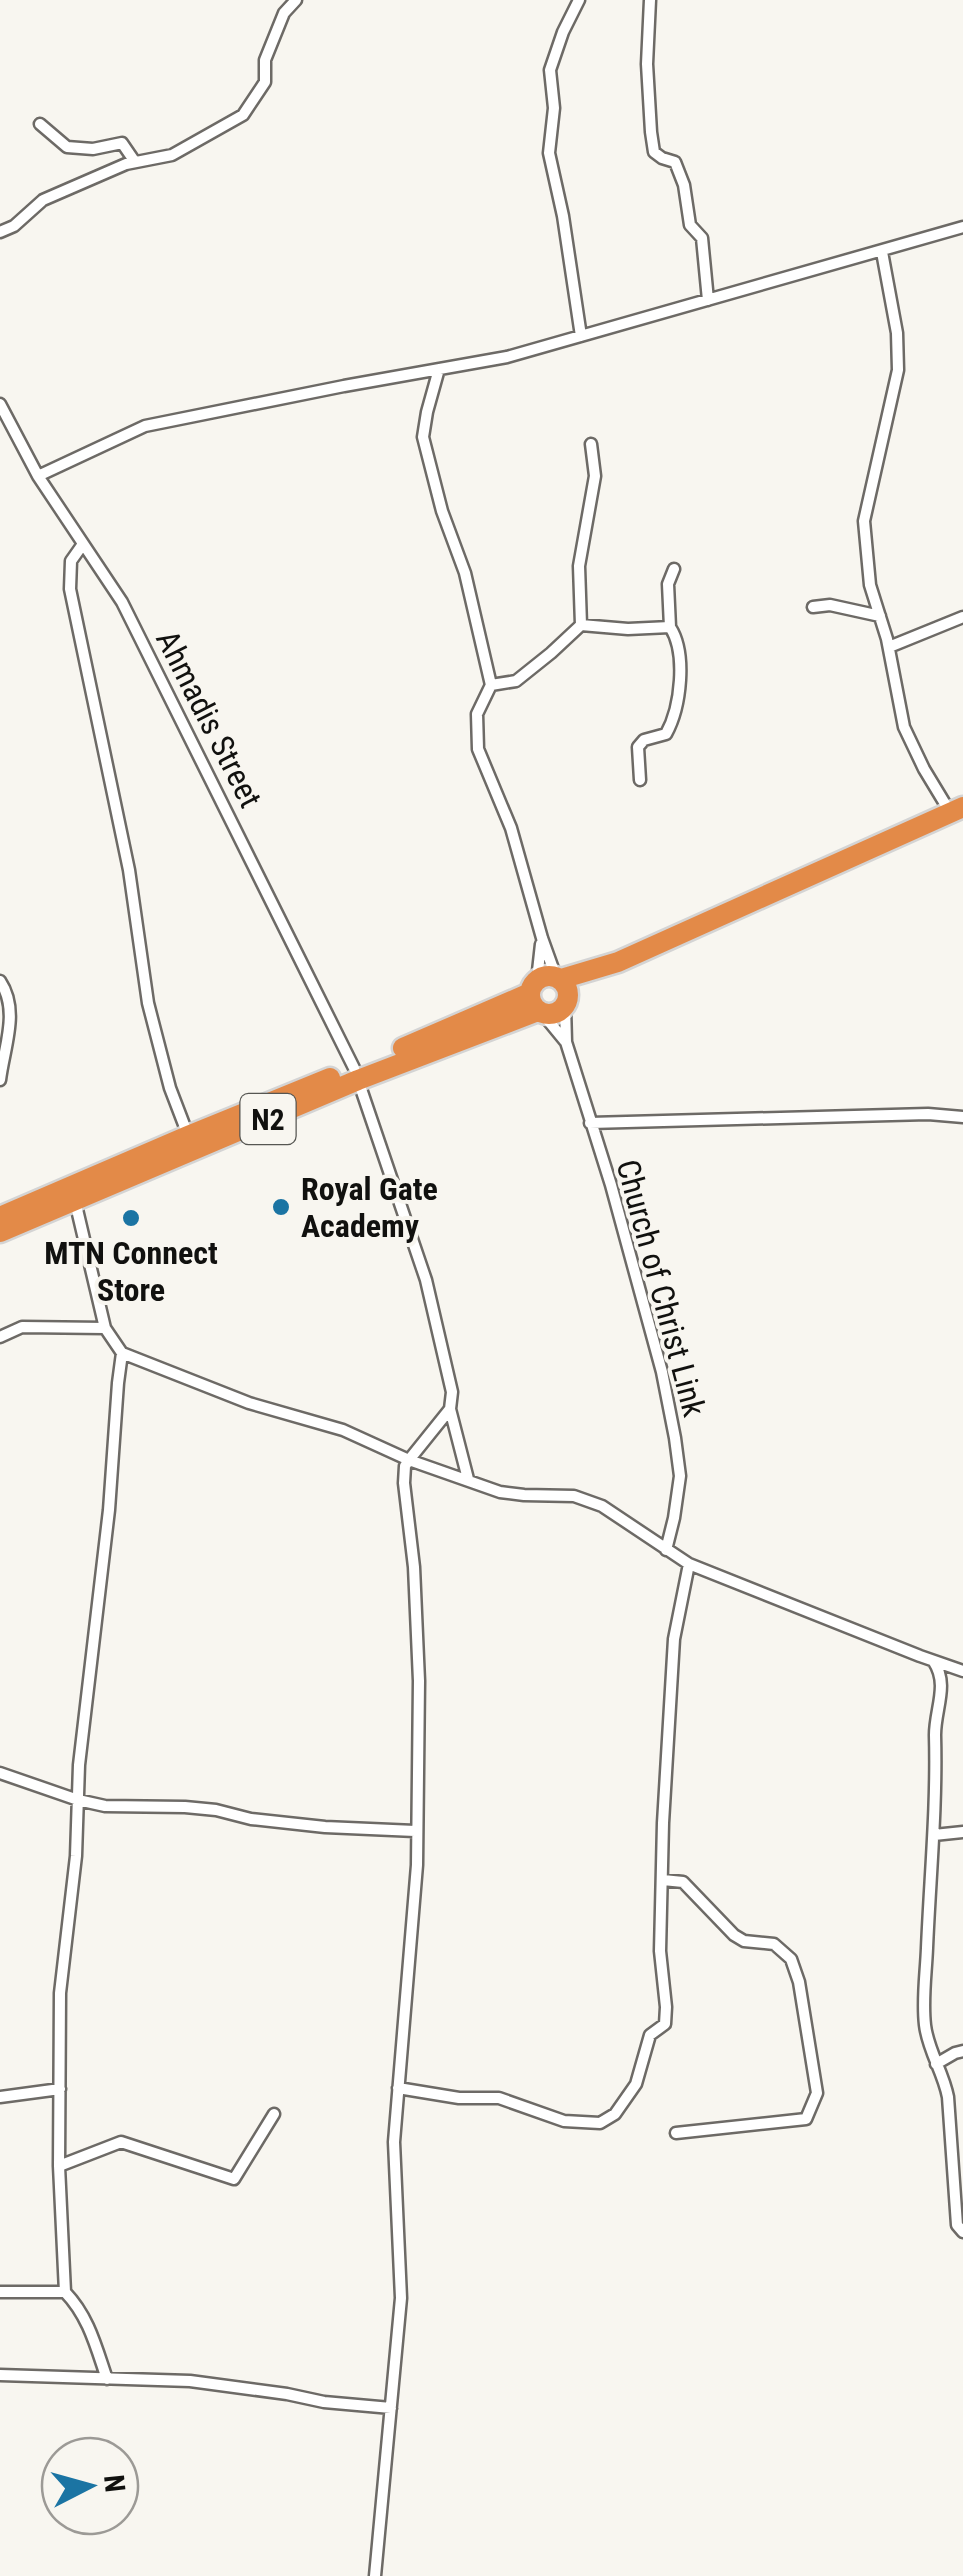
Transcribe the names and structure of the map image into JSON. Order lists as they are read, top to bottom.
{
  "streets": {
    "highway": ["N2"],
    "street": ["Ahmadis Street", "Church of Christ Link"]
  },
  "crossings": [
    ["Ahmadis Street", "N2"],
    ["N2", "Church of Christ Link"]
  ],
  "places": ["Royal Gate Academy", "MTN Connect Store"],
  "north": "right"
}
